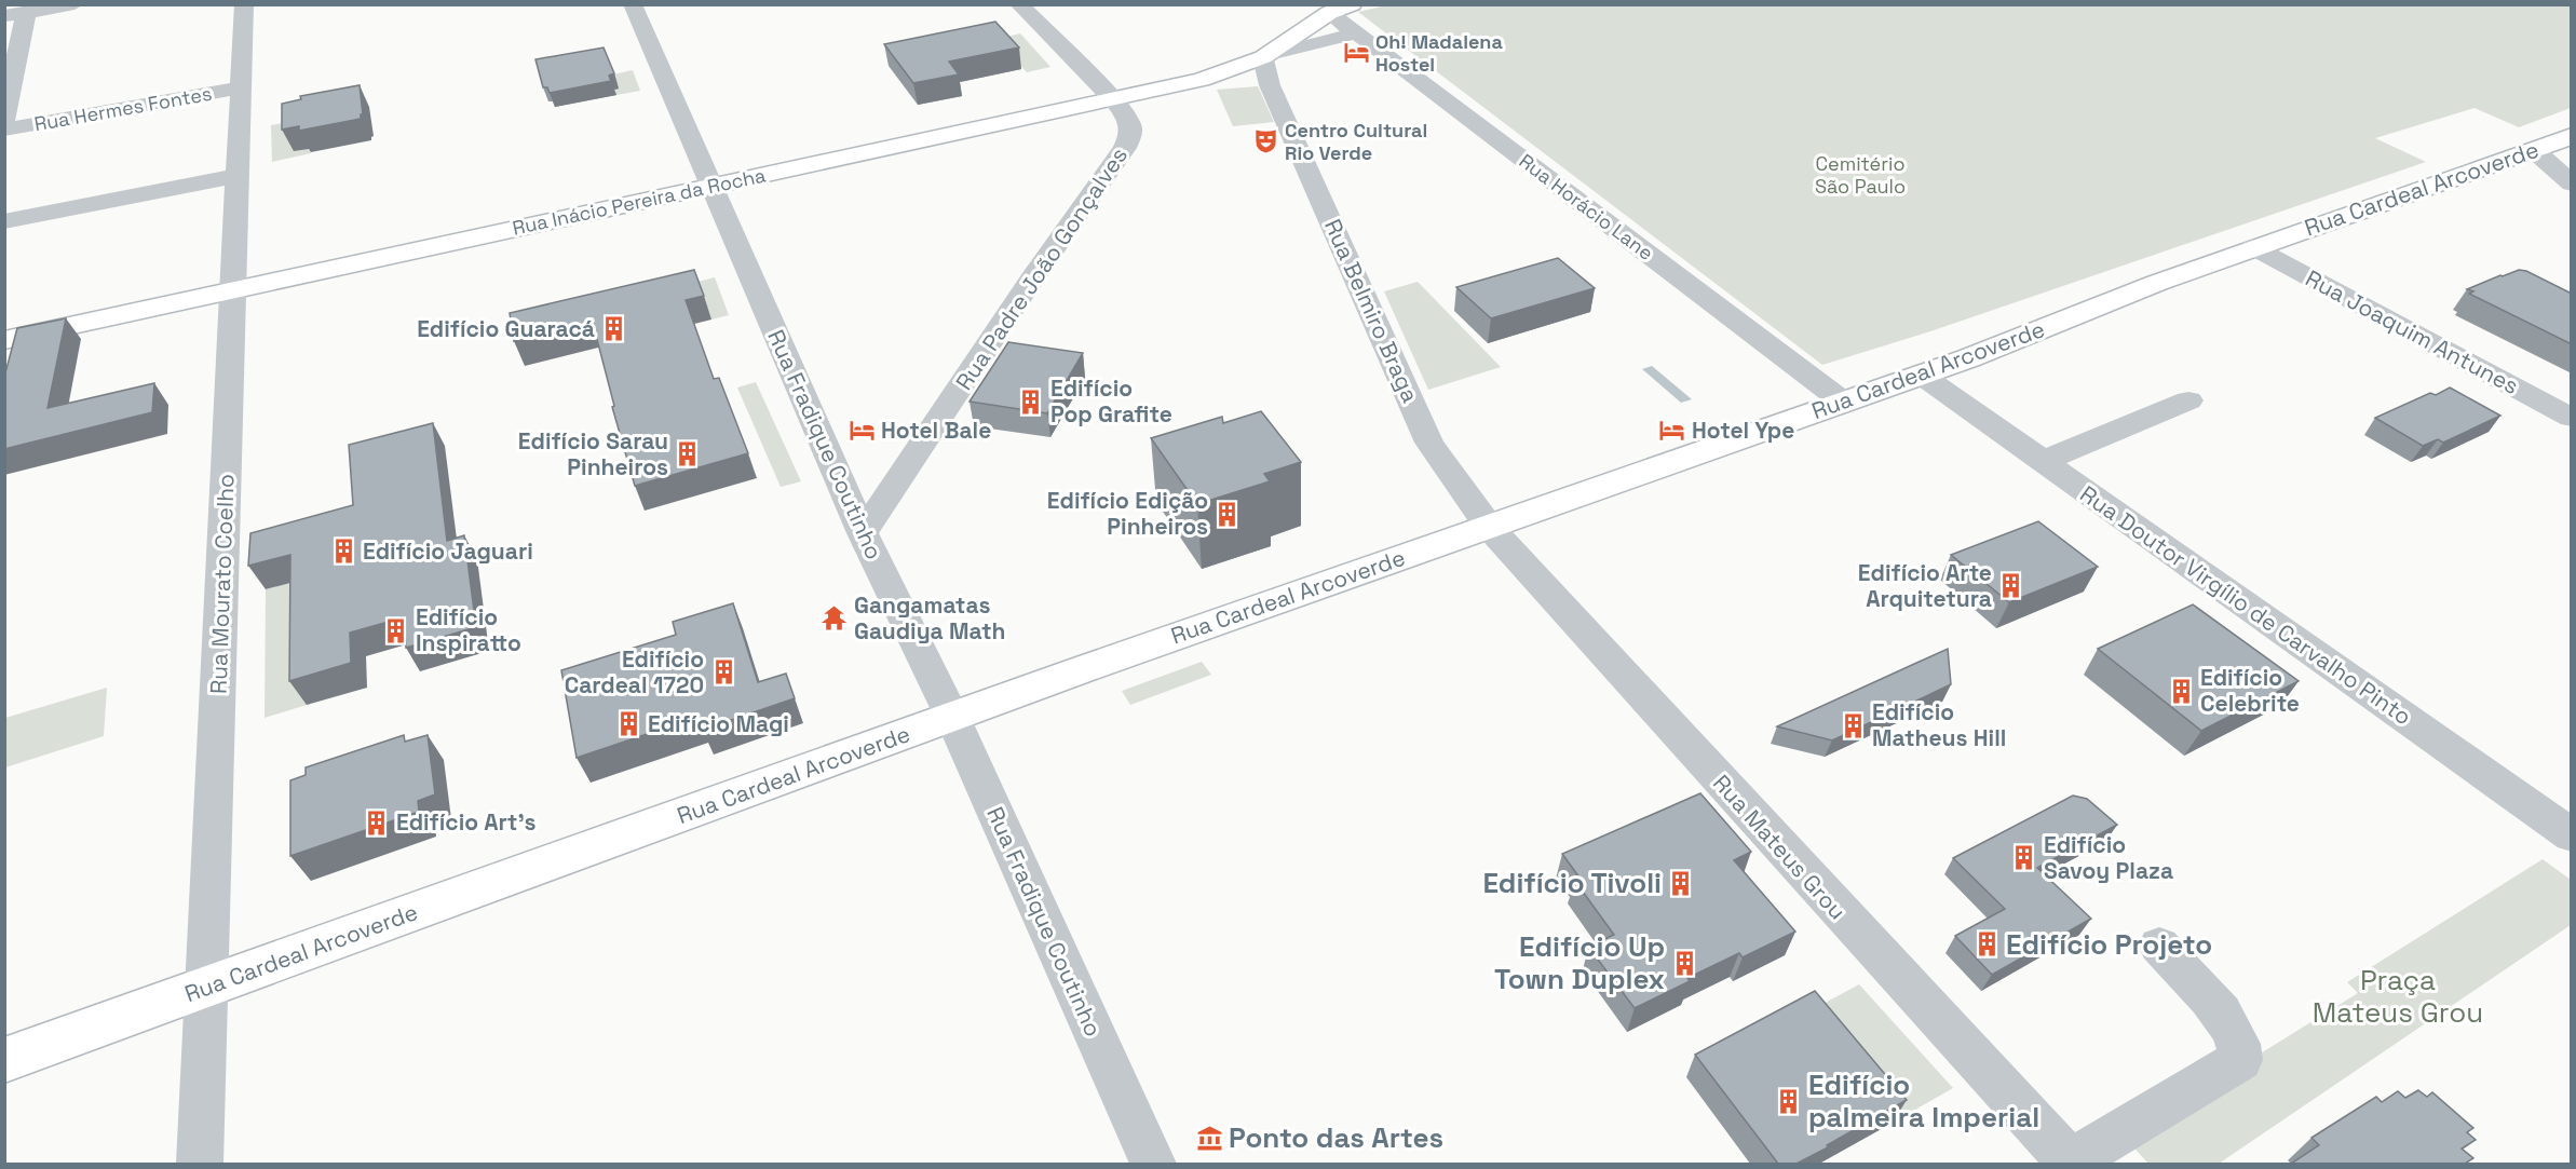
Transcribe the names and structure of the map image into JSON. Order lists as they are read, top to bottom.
{
  "streets": {
    "main road": ["Rua Cardeal Arcoverde", "Rua Inácio Pereira da Rocha"],
    "street": [
      "Rua Hermes Fontes",
      "Rua Horácio Lane",
      "Rua Padre João Gonçalves",
      "Rua Belmiro Braga",
      "Rua Joaquim Antunes",
      "Rua Fradique Coutinho",
      "Rua Mourato Coelho",
      "Rua Doutor Virgílio de Carvalho Pinto",
      "Rua Mateus Grou"
    ]
  },
  "crossings": [
    ["Rua Hermes Fontes", "Rua Mourato Coelho"],
    ["Rua Cardeal Arcoverde", "Rua Horácio Lane"],
    ["Rua Cardeal Arcoverde", "Rua Belmiro Braga"],
    ["Rua Cardeal Arcoverde", "Rua Joaquim Antunes"],
    ["Rua Cardeal Arcoverde", "Rua Fradique Coutinho"],
    ["Rua Cardeal Arcoverde", "Rua Mourato Coelho"],
    ["Rua Cardeal Arcoverde", "Rua Doutor Virgílio de Carvalho Pinto"],
    ["Rua Cardeal Arcoverde", "Rua Mateus Grou"],
    ["Rua Inácio Pereira da Rocha", "Rua Horácio Lane"],
    ["Rua Inácio Pereira da Rocha", "Rua Padre João Gonçalves"],
    ["Rua Inácio Pereira da Rocha", "Rua Belmiro Braga"],
    ["Rua Inácio Pereira da Rocha", "Rua Fradique Coutinho"],
    ["Rua Inácio Pereira da Rocha", "Rua Mourato Coelho"],
    ["Rua Padre João Gonçalves", "Rua Fradique Coutinho"],
    ["Rua Belmiro Braga", "Rua Mateus Grou"]
  ],
  "parks": ["Cemitério São Paulo", "Praça Mateus Grou"],
  "places": {
    "hotel": ["Oh! Madalena Hostel", "Hotel Bale", "Hotel Ype"],
    "theatre": ["Centro Cultural Rio Verde"],
    "building": [
      "Edifício Guaracá",
      "Edifício Pop Grafite",
      "Edifício Sarau Pinheiros",
      "Edifício Edição Pinheiros",
      "Edifício Jaguari",
      "Edifício Arte Arquitetura",
      "Edifício Inspiratto",
      "Edifício Cardeal 1720",
      "Edifício Celebrite",
      "Edifício Magi",
      "Edifício Matheus Hill",
      "Edifício Art's",
      "Edifício Savoy Plaza",
      "Edifício Tivoli",
      "Edifício Projeto",
      "Edifício Up Town Duplex",
      "Edifício palmeira Imperial"
    ],
    "temple": ["Gangamatas Gaudiya Math"],
    "museum": ["Ponto das Artes"]
  }
}
